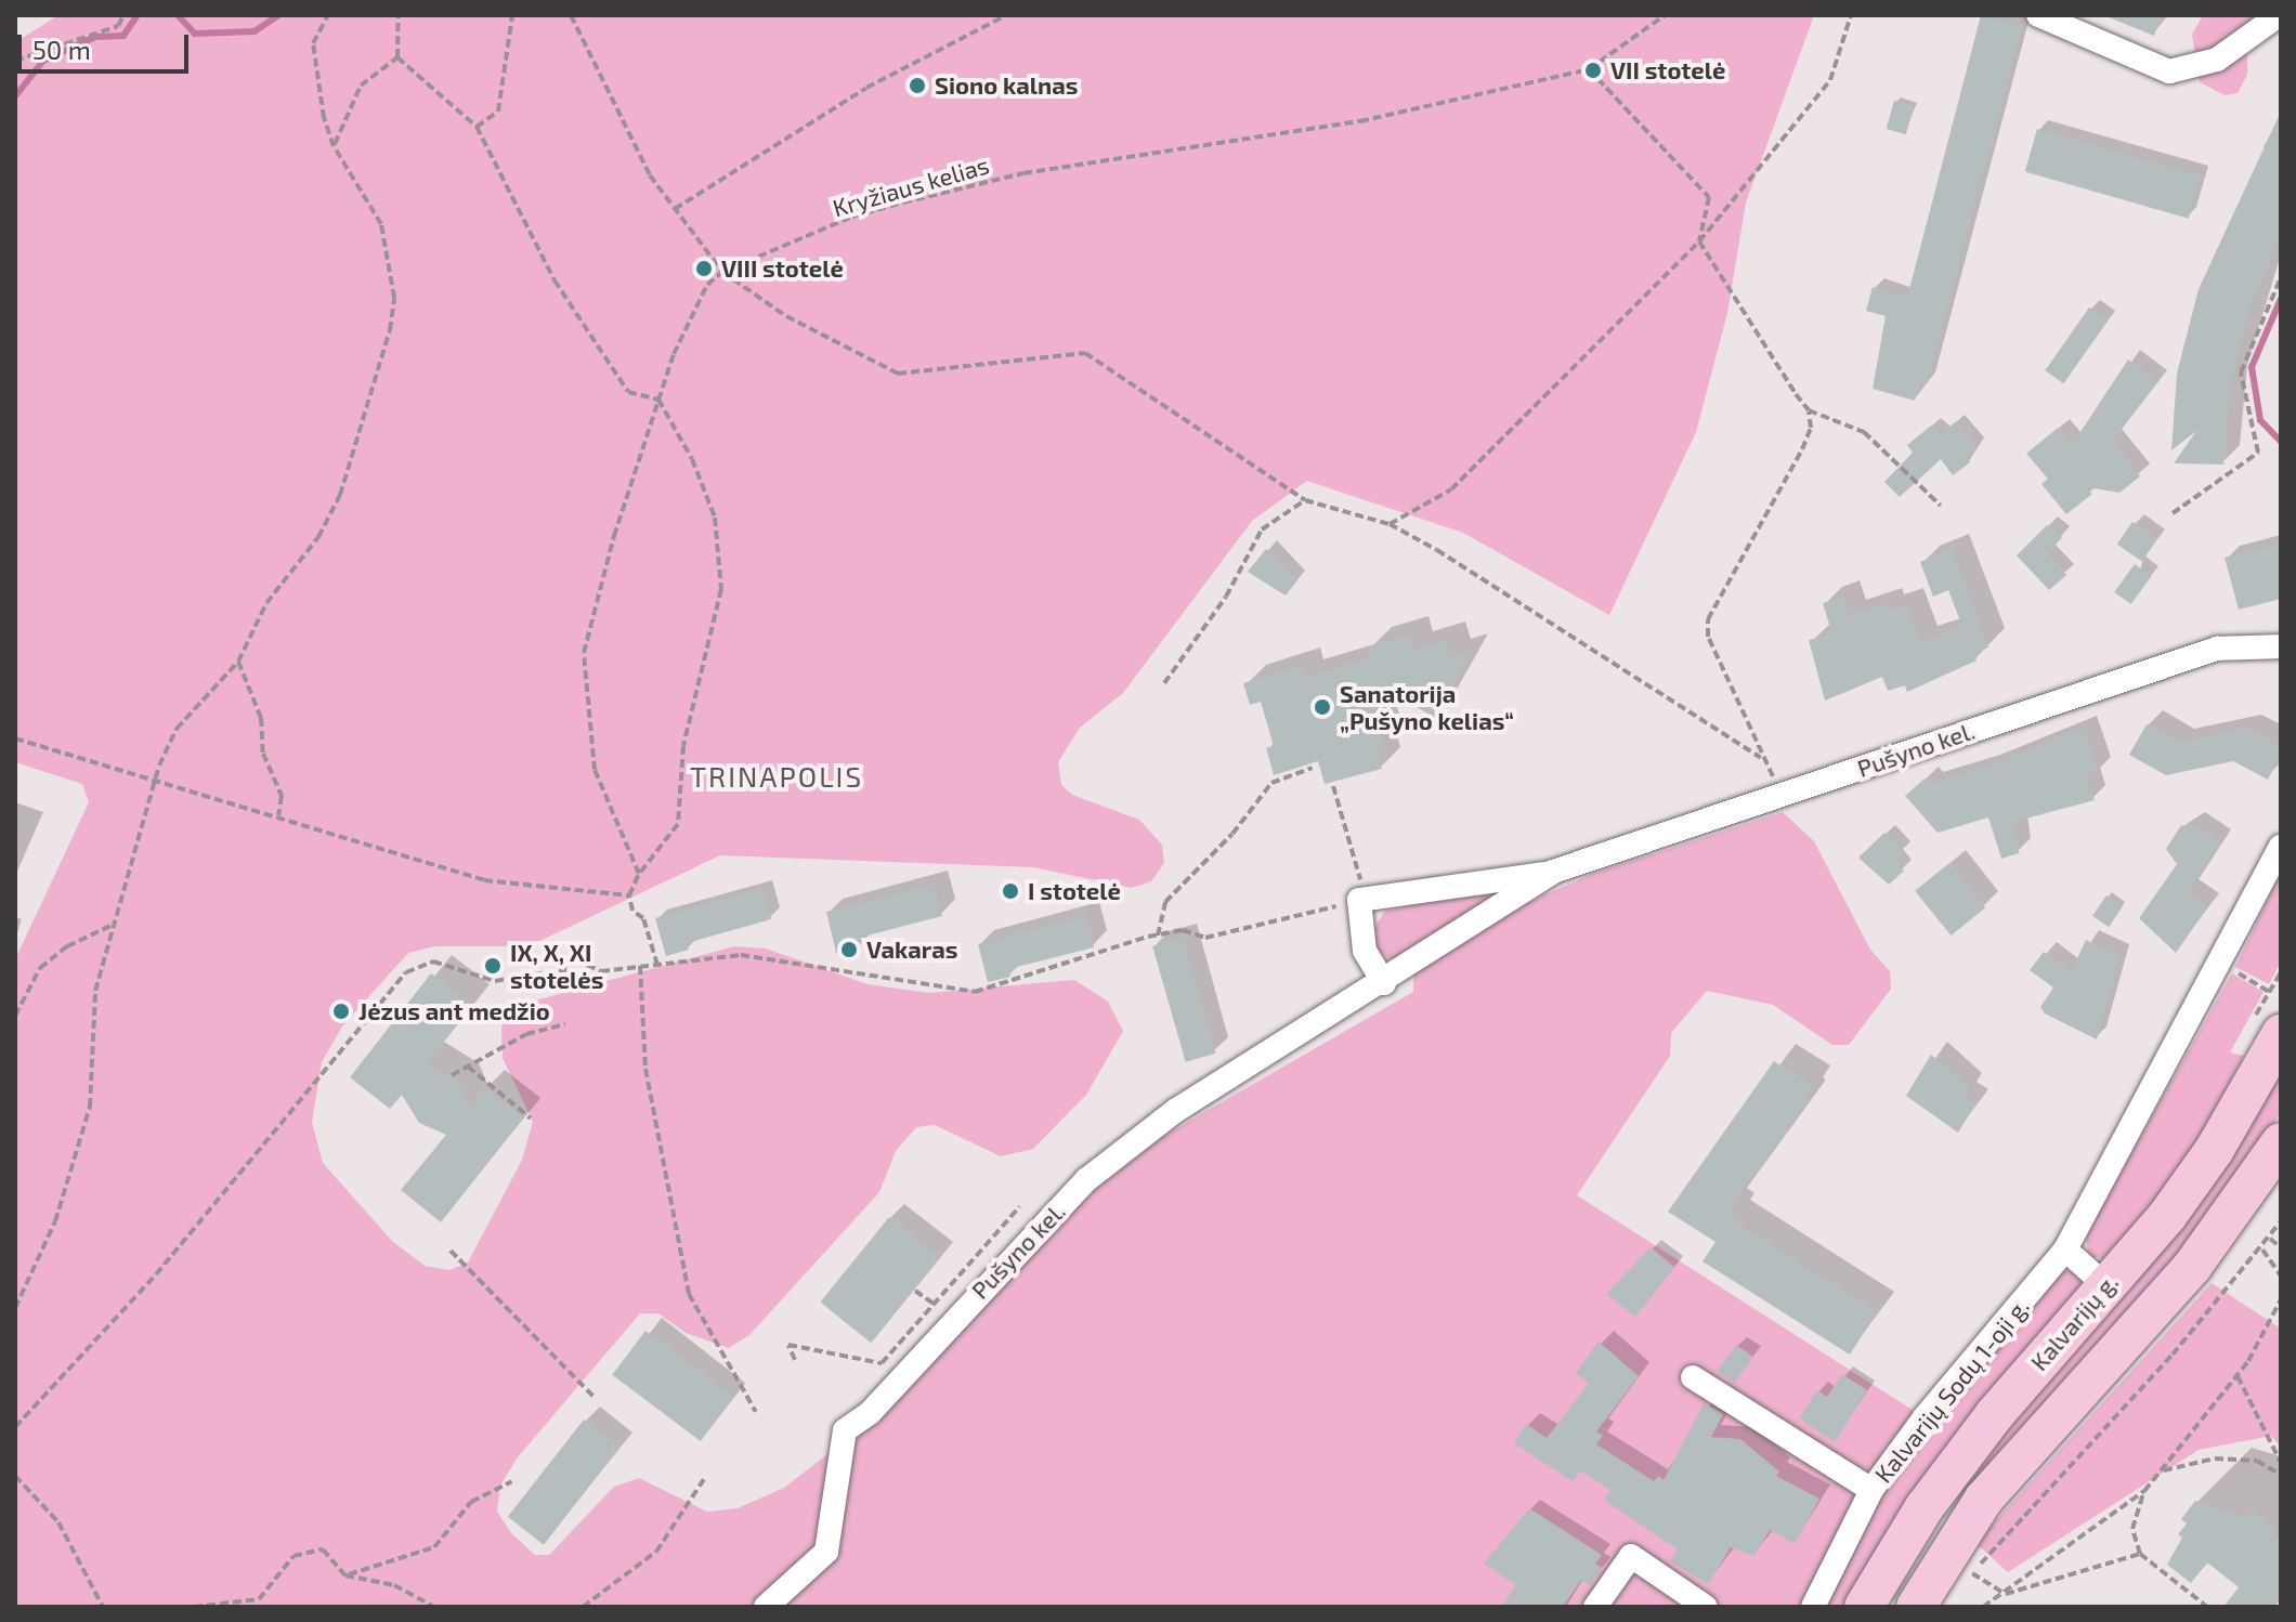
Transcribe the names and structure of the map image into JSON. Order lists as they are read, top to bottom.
{
  "streets": {
    "main road": ["Kalvarijų g."],
    "street": ["Pušyno kel.", "Kalvarijų Sodų 1-oji g."],
    "path": ["Kryžiaus kelias"]
  },
  "districts": ["TRINAPOLIS"],
  "places": [
    "VII stotelė",
    "Siono kalnas",
    "VIII stotelė",
    "Sanatorija „Pušyno kelias“",
    "I stotelė",
    "Vakaras",
    "IX, X, XI stotelės",
    "Jėzus ant medžio"
  ],
  "scale_bar": "50 m"
}
